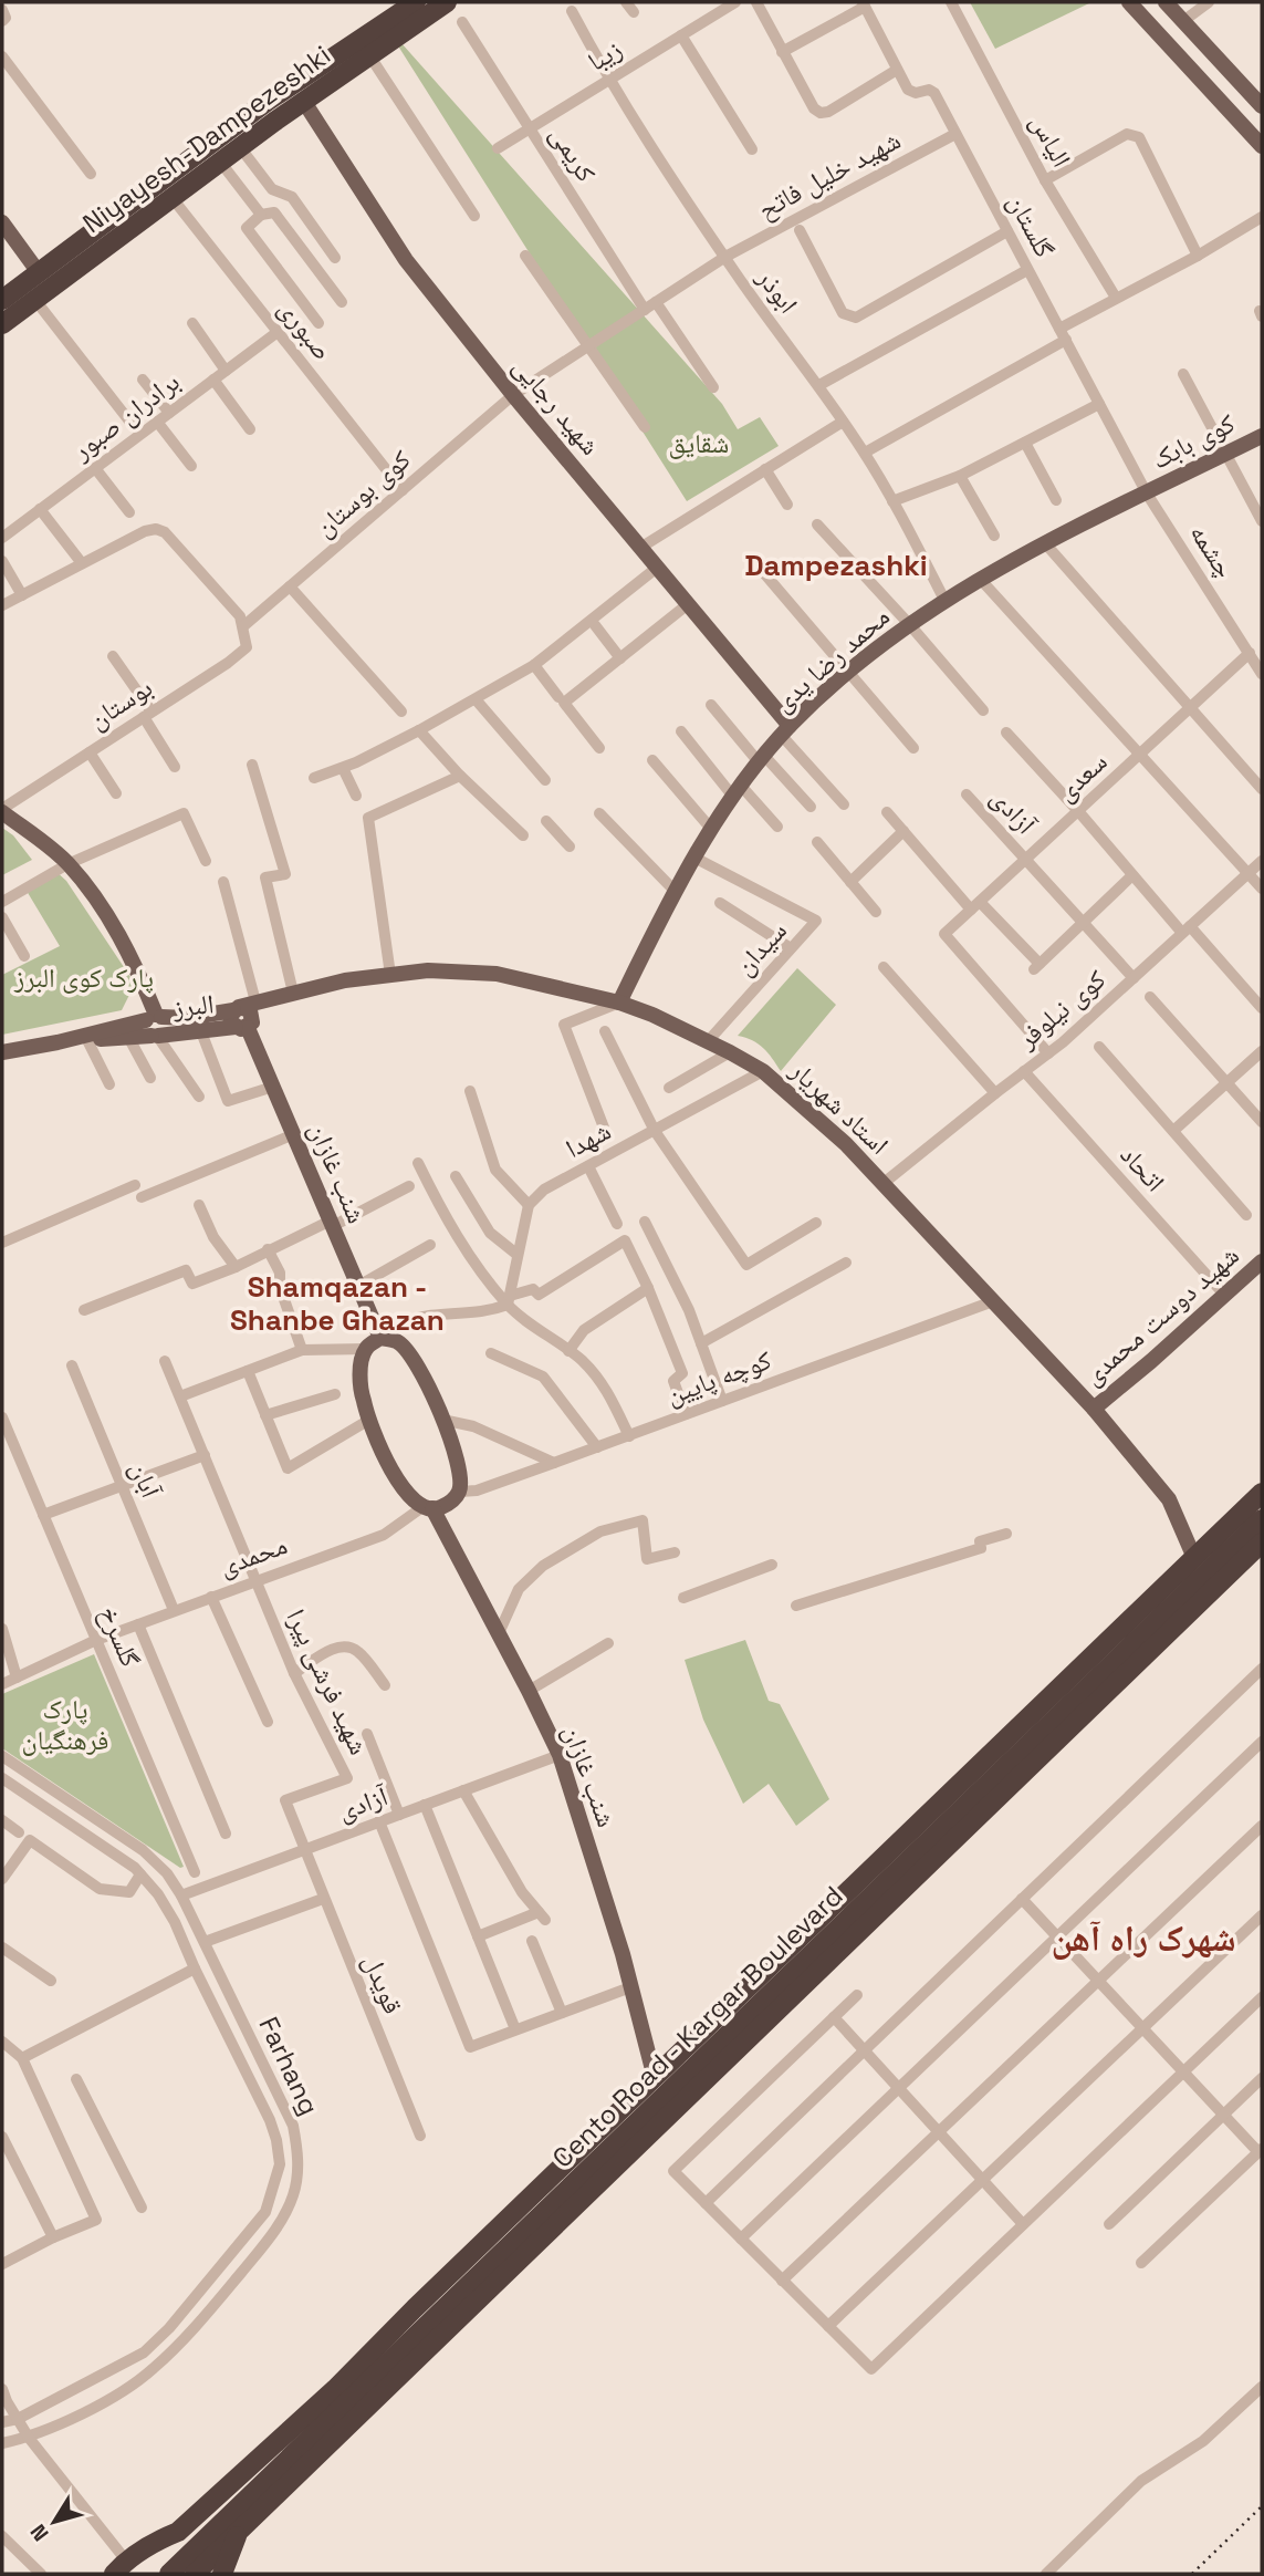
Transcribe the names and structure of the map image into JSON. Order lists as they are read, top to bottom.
{
  "streets": {
    "highway": ["Niyayesh-Dampezeshki", "Cento Road - Kargar Boulevard"],
    "main road": [
      "شهید رجایی",
      "کوی بابک",
      "محمد رضا یدی",
      "البرز",
      "استاد شهریار",
      "شنب غازان",
      "شهید دوست محمدی"
    ],
    "street": [
      "زیبا",
      "الیاس",
      "کریمی",
      "شهید خلیل فاتح",
      "گلستان",
      "ابوذر",
      "صبوری",
      "برادران صبور",
      "کوی بوستان",
      "چشمه",
      "بوستان",
      "سعدی",
      "آزادی",
      "سیدان",
      "کوی نیلوفر",
      "شهدا",
      "اتحاد",
      "کوچه پایین",
      "آبان",
      "محمدی",
      "گلسرخ",
      "شهید فرشی پیرا",
      "قویدل",
      "Farhang"
    ]
  },
  "crossings": [
    ["زیبا", "کریمی"],
    ["زیبا", "ابوذر"],
    ["Niyayesh-Dampezeshki", "صبوری"],
    ["Niyayesh-Dampezeshki", "شهید رجایی"],
    ["کریمی", "شهید خلیل فاتح"],
    ["کریمی", "کوی بوستان"],
    ["شهید خلیل فاتح", "گلستان"],
    ["شهید خلیل فاتح", "ابوذر"],
    ["شهید خلیل فاتح", "کوی بوستان"],
    ["گلستان", "کوی بابک"],
    ["گلستان", "چشمه"],
    ["گلستان", "محمد رضا یدی"],
    ["ابوذر", "محمد رضا یدی"],
    ["صبوری", "برادران صبور"],
    ["صبوری", "کوی بوستان"],
    ["شهید رجایی", "کوی بوستان"],
    ["شهید رجایی", "محمد رضا یدی"],
    ["کوی بابک", "چشمه"],
    ["کوی بابک", "محمد رضا یدی"],
    ["کوی بوستان", "بوستان"],
    ["چشمه", "محمد رضا یدی"],
    ["چشمه", "سعدی"],
    ["محمد رضا یدی", "سیدان"],
    ["محمد رضا یدی", "استاد شهریار"],
    ["سعدی", "آزادی"],
    ["سعدی", "کوی نیلوفر"],
    ["آزادی", "کوی نیلوفر"],
    ["آزادی", "شنب غازان"],
    ["آزادی", "شهید فرشی پیرا"],
    ["آزادی", "قویدل"],
    ["آزادی", "Farhang"],
    ["سیدان", "استاد شهریار"],
    ["البرز", "استاد شهریار"],
    ["البرز", "شنب غازان"],
    ["کوی نیلوفر", "استاد شهریار"],
    ["کوی نیلوفر", "اتحاد"],
    ["استاد شهریار", "شهدا"],
    ["استاد شهریار", "شنب غازان"],
    ["استاد شهریار", "شهید دوست محمدی"],
    ["استاد شهریار", "کوچه پایین"],
    ["اتحاد", "شهید دوست محمدی"],
    ["شنب غازان", "محمدی"],
    ["آبان", "محمدی"],
    ["محمدی", "گلسرخ"],
    ["محمدی", "شهید فرشی پیرا"],
    ["شهید فرشی پیرا", "قویدل"]
  ],
  "districts": ["Dampezashki", "Shamqazan - Shanbe Ghazan", "شهرک راه آهن"],
  "parks": ["شقایق", "پارک کوی البرز", "پارک فرهنگیان"],
  "north": "bottom left"
}
